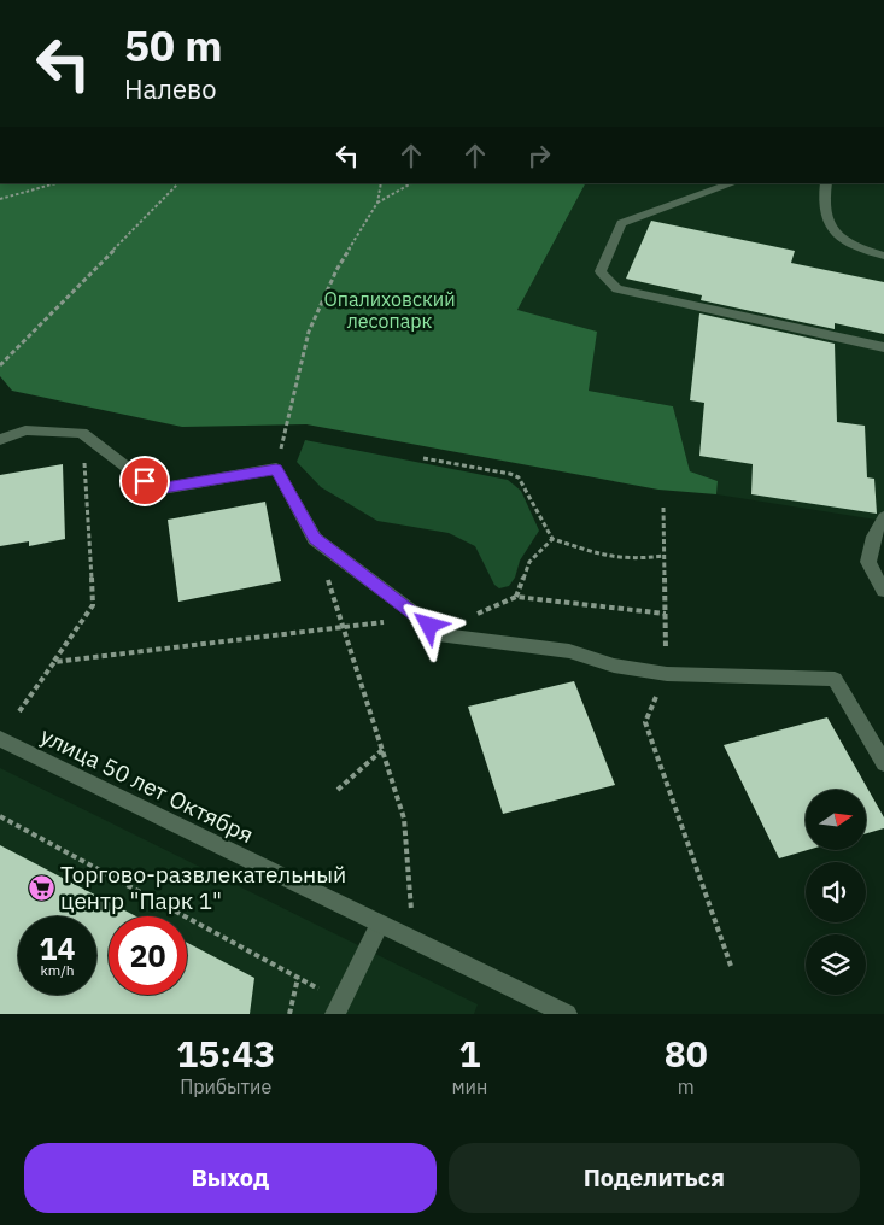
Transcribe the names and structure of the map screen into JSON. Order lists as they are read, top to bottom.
{
  "streets": {
    "street": ["улица 50 лет Октября"]
  },
  "parks": ["Опалиховский лесопарк"],
  "places": {
    "supermarket": ["Торгово-развлекательный центр \"Парк 1\""]
  },
  "north": "right",
  "page": {
    "turn": ["50 m", "Налево"],
    "speed": "14 km/h",
    "limit": "20",
    "eta": [
      "15:43",
      "Прибытие",
      "1",
      "мин",
      "80",
      "m"
    ],
    "buttons": ["Выход", "Поделиться"]
  }
}
